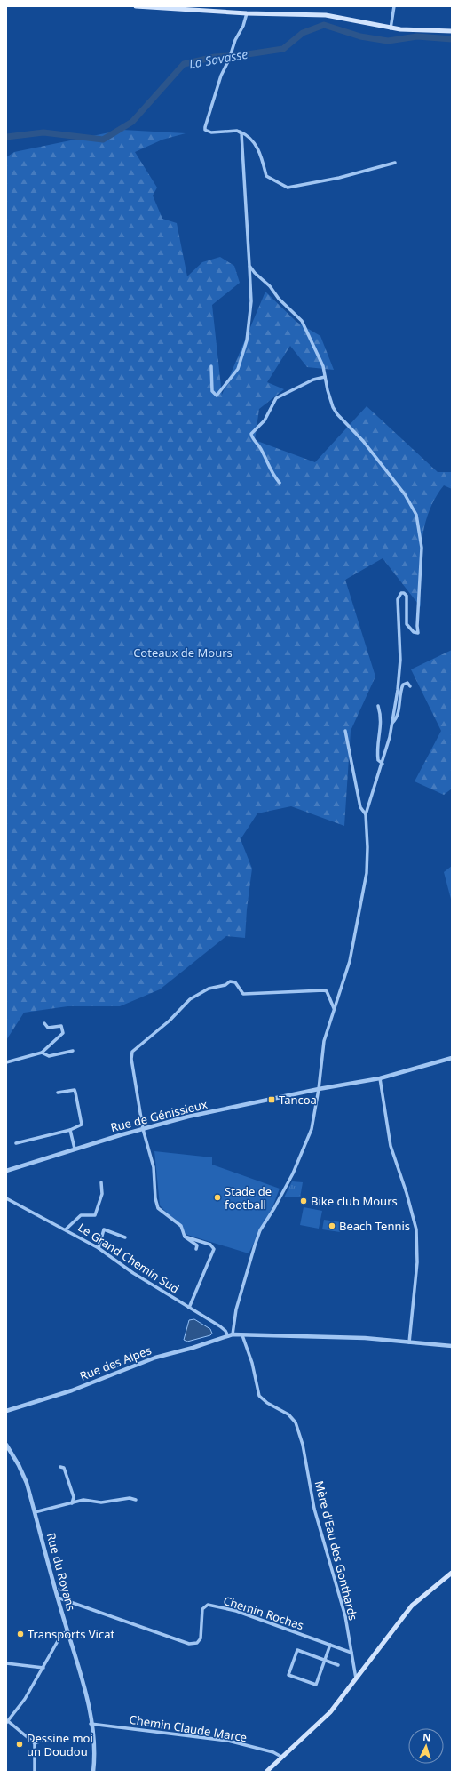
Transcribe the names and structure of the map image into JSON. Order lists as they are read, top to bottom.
{
  "streets": {
    "street": [
      "Rue de Génissieux",
      "Le Grand Chemin Sud",
      "Rue des Alpes",
      "Mère d'Eau des Gonthards",
      "Rue du Royans",
      "Chemin Rochas",
      "Chemin Claude Marce"
    ]
  },
  "crossings": [
    ["Le Grand Chemin Sud", "Rue des Alpes"],
    ["Mère d'Eau des Gonthards", "Chemin Rochas"],
    ["Rue du Royans", "Chemin Rochas"],
    ["Rue du Royans", "Chemin Claude Marce"]
  ],
  "water": ["La Savasse"],
  "parks": ["Coteaux de Mours"],
  "places": {
    "transit": ["Tancoa"],
    "other": [
      "Stade de football",
      "Bike club Mours",
      "Beach Tennis",
      "Transports Vicat",
      "Dessine moi un Doudou"
    ]
  },
  "north": "top"
}
